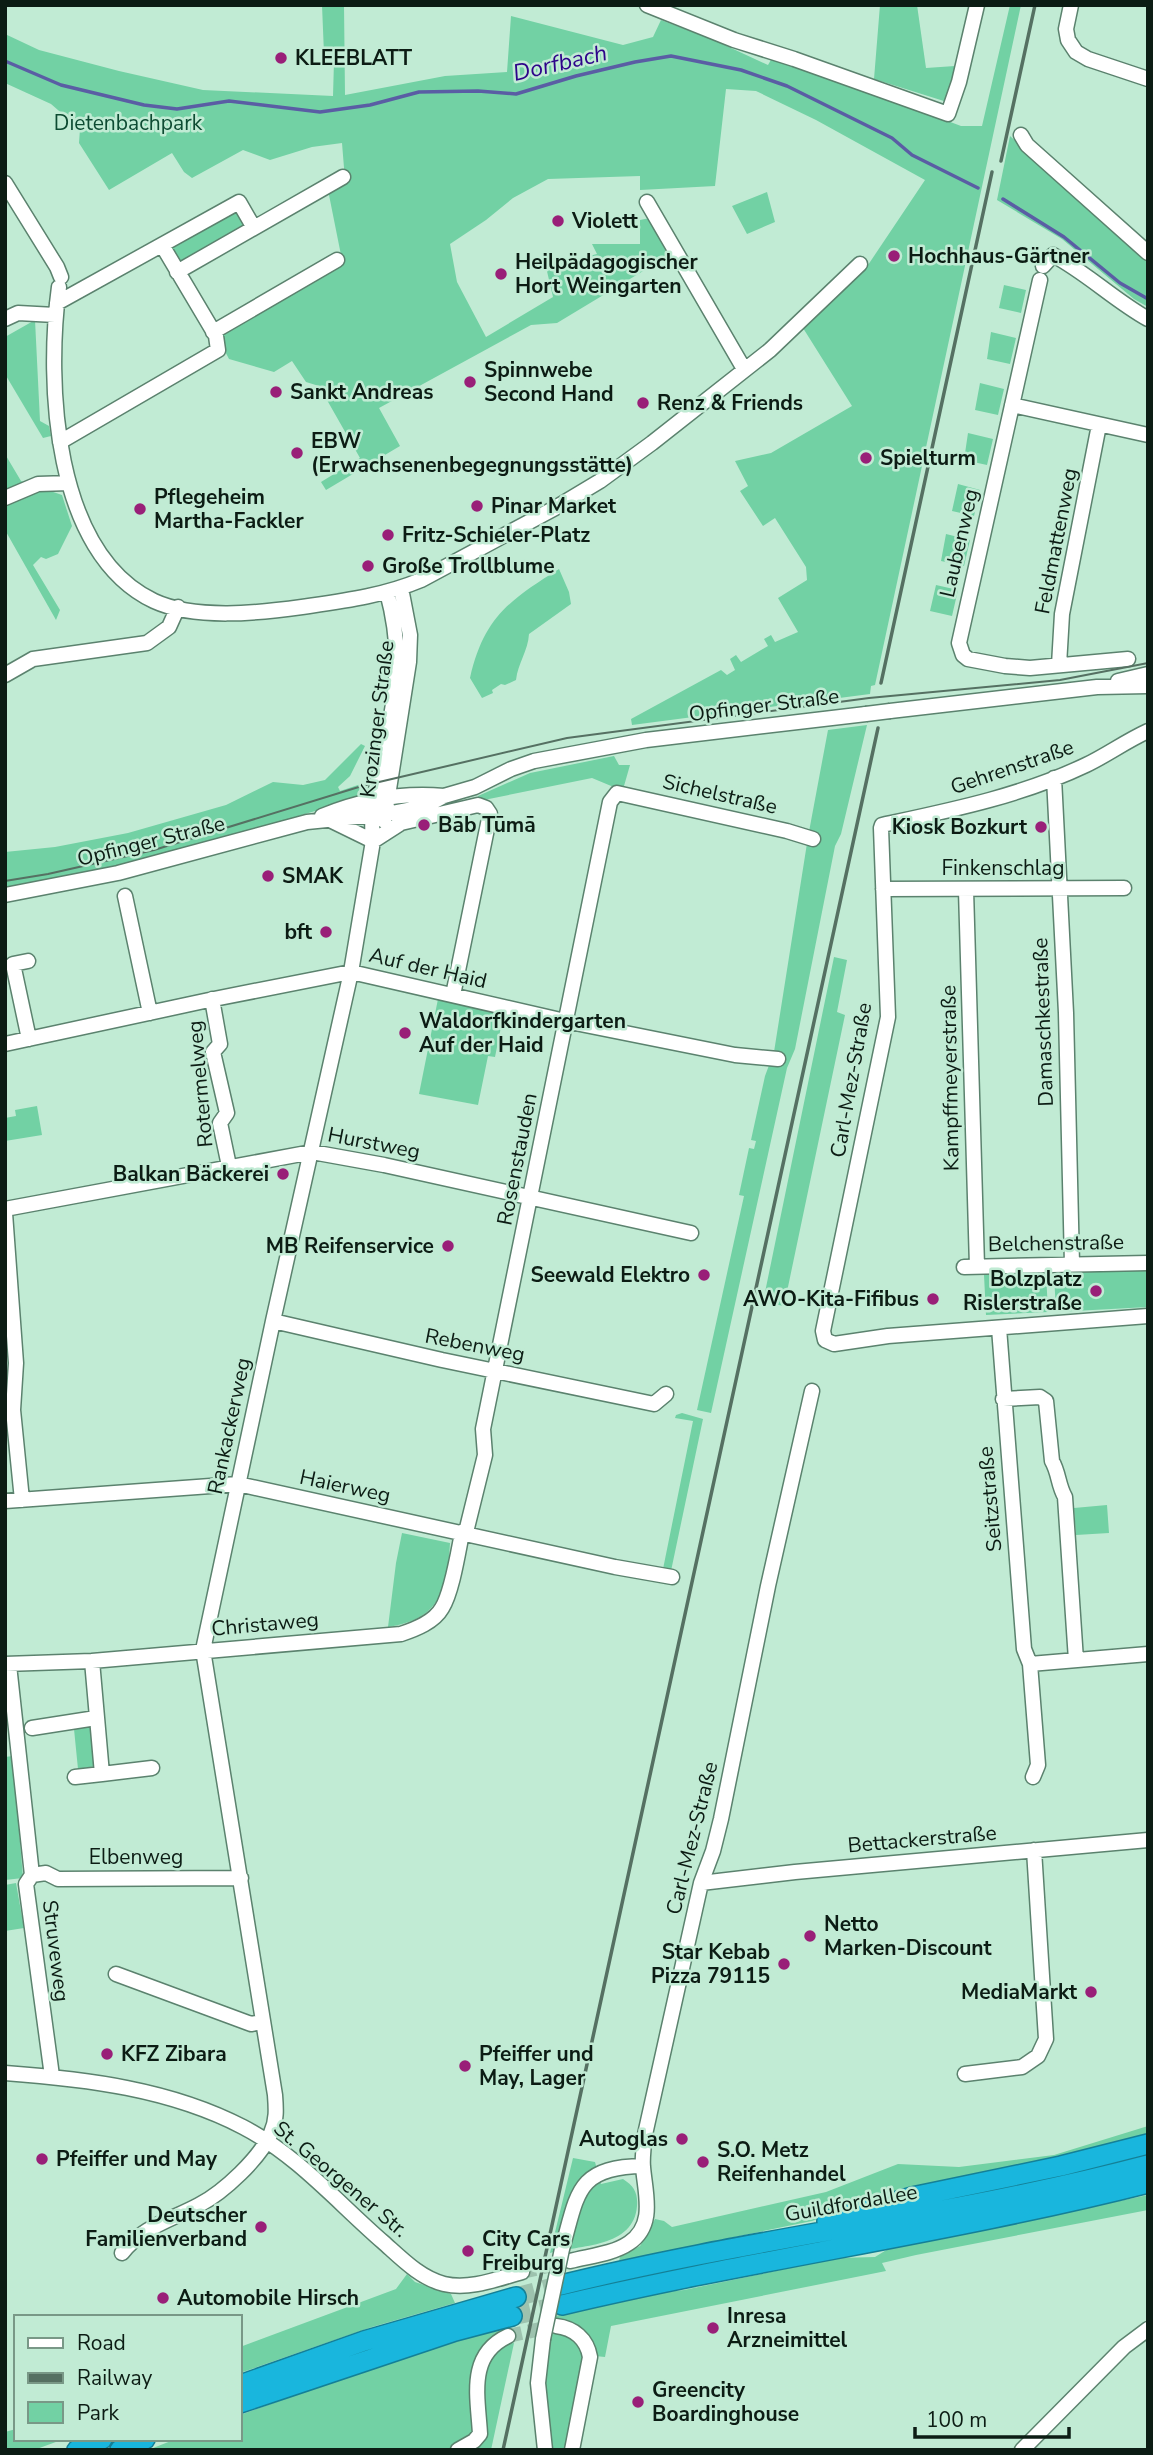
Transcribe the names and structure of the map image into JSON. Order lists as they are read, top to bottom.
{
  "streets": {
    "highway": ["Guildfordallee"],
    "street": [
      "Feldmattenweg",
      "Laubenweg",
      "Opfinger Straße",
      "Krozinger Straße",
      "Gehrenstraße",
      "Sichelstraße",
      "Finkenschlag",
      "Auf der Haid",
      "Damaschkestraße",
      "Kampffmeyerstraße",
      "Carl-Mez-Straße",
      "Rotermelweg",
      "Hurstweg",
      "Rosenstauden",
      "Belchenstraße",
      "Rebenweg",
      "Rankackerweg",
      "Haierweg",
      "Seitzstraße",
      "Christaweg",
      "Bettackerstraße",
      "Elbenweg",
      "Struveweg",
      "St. Georgener Str."
    ]
  },
  "crossings": [
    ["Feldmattenweg", "Laubenweg"],
    ["Opfinger Straße", "Krozinger Straße"],
    ["Opfinger Straße", "Rankackerweg"],
    ["Krozinger Straße", "Rankackerweg"],
    ["Gehrenstraße", "Damaschkestraße"],
    ["Gehrenstraße", "Carl-Mez-Straße"],
    ["Sichelstraße", "Rosenstauden"],
    ["Finkenschlag", "Damaschkestraße"],
    ["Finkenschlag", "Kampffmeyerstraße"],
    ["Finkenschlag", "Carl-Mez-Straße"],
    ["Auf der Haid", "Rotermelweg"],
    ["Auf der Haid", "Rosenstauden"],
    ["Auf der Haid", "Rankackerweg"],
    ["Damaschkestraße", "Belchenstraße"],
    ["Kampffmeyerstraße", "Belchenstraße"],
    ["Carl-Mez-Straße", "Seitzstraße"],
    ["Carl-Mez-Straße", "Bettackerstraße"],
    ["Rotermelweg", "Hurstweg"],
    ["Hurstweg", "Rosenstauden"],
    ["Hurstweg", "Rankackerweg"],
    ["Rosenstauden", "Rebenweg"],
    ["Rosenstauden", "Haierweg"],
    ["Rosenstauden", "Christaweg"],
    ["Rebenweg", "Rankackerweg"],
    ["Rankackerweg", "Haierweg"],
    ["Rankackerweg", "Christaweg"],
    ["Rankackerweg", "Elbenweg"],
    ["Rankackerweg", "St. Georgener Str."],
    ["Haierweg", "Christaweg"],
    ["Christaweg", "Struveweg"],
    ["Elbenweg", "Struveweg"],
    ["Struveweg", "St. Georgener Str."]
  ],
  "water": ["Dorfbach"],
  "parks": ["Dietenbachpark"],
  "places": [
    "KLEEBLATT",
    "Violett",
    "Hochhaus-Gärtner",
    "Heilpädagogischer Hort Weingarten",
    "Spinnwebe Second Hand",
    "Sankt Andreas",
    "Renz & Friends",
    "EBW (Erwachsenenbegegnungsstätte)",
    "Spielturm",
    "Pinar Market",
    "Pflegeheim Martha-Fackler",
    "Fritz-Schieler-Platz",
    "Große Trollblume",
    "Bāb Tūmā",
    "Kiosk Bozkurt",
    "SMAK",
    "bft",
    "Waldorfkindergarten Auf der Haid",
    "Balkan Bäckerei",
    "MB Reifenservice",
    "Seewald Elektro",
    "Bolzplatz Rislerstraße",
    "AWO-Kita-Fifibus",
    "Netto Marken-Discount",
    "Star Kebab Pizza 79115",
    "MediaMarkt",
    "KFZ Zibara",
    "Pfeiffer und May, Lager",
    "Autoglas",
    "Pfeiffer und May",
    "S.O. Metz Reifenhandel",
    "Deutscher Familienverband",
    "City Cars Freiburg",
    "Automobile Hirsch",
    "Inresa Arzneimittel",
    "Greencity Boardinghouse"
  ],
  "legend": ["Road", "Railway", "Park"],
  "scale_bar": "100 m"
}
